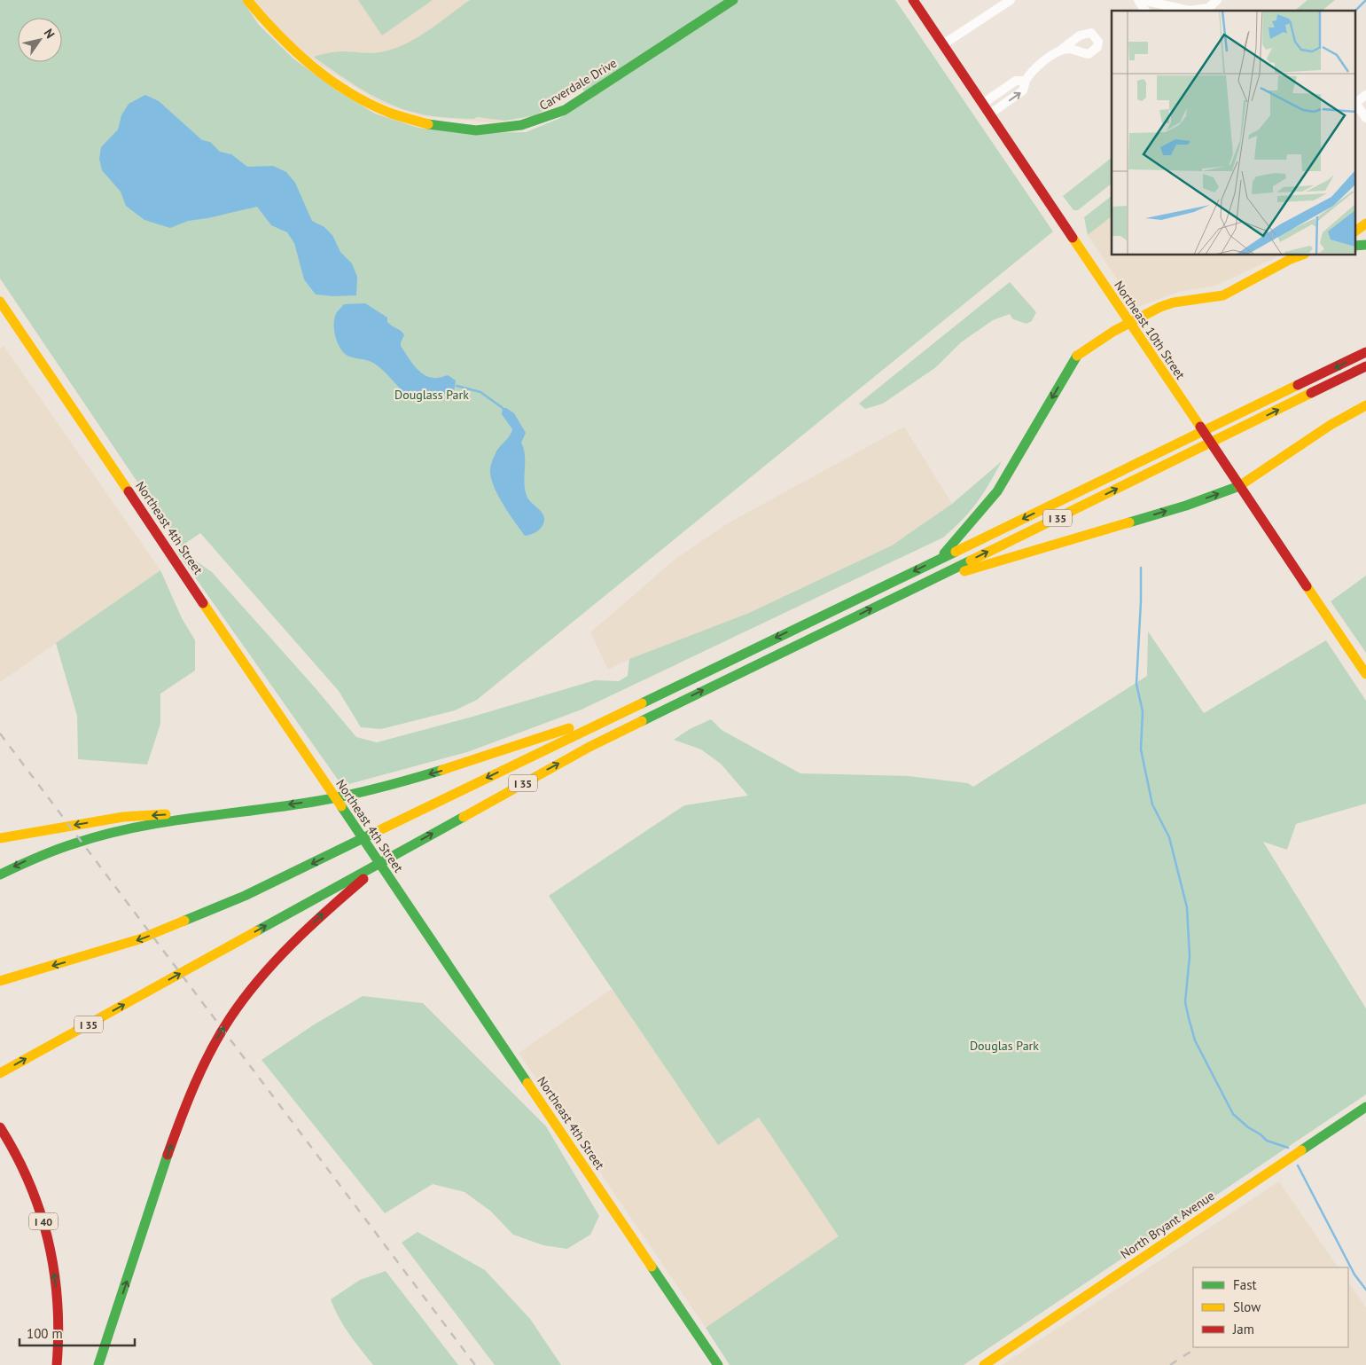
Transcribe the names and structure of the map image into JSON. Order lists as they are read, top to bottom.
{
  "streets": {
    "main road": [
      "Carverdale Drive",
      "Northeast 10th Street",
      "I 35",
      "Northeast 4th Street",
      "I 40",
      "North Bryant Avenue"
    ]
  },
  "parks": ["Douglass Park", "Douglas Park"],
  "legend": ["Fast", "Slow", "Jam"],
  "scale_bar": "100 m",
  "north": "top right"
}
